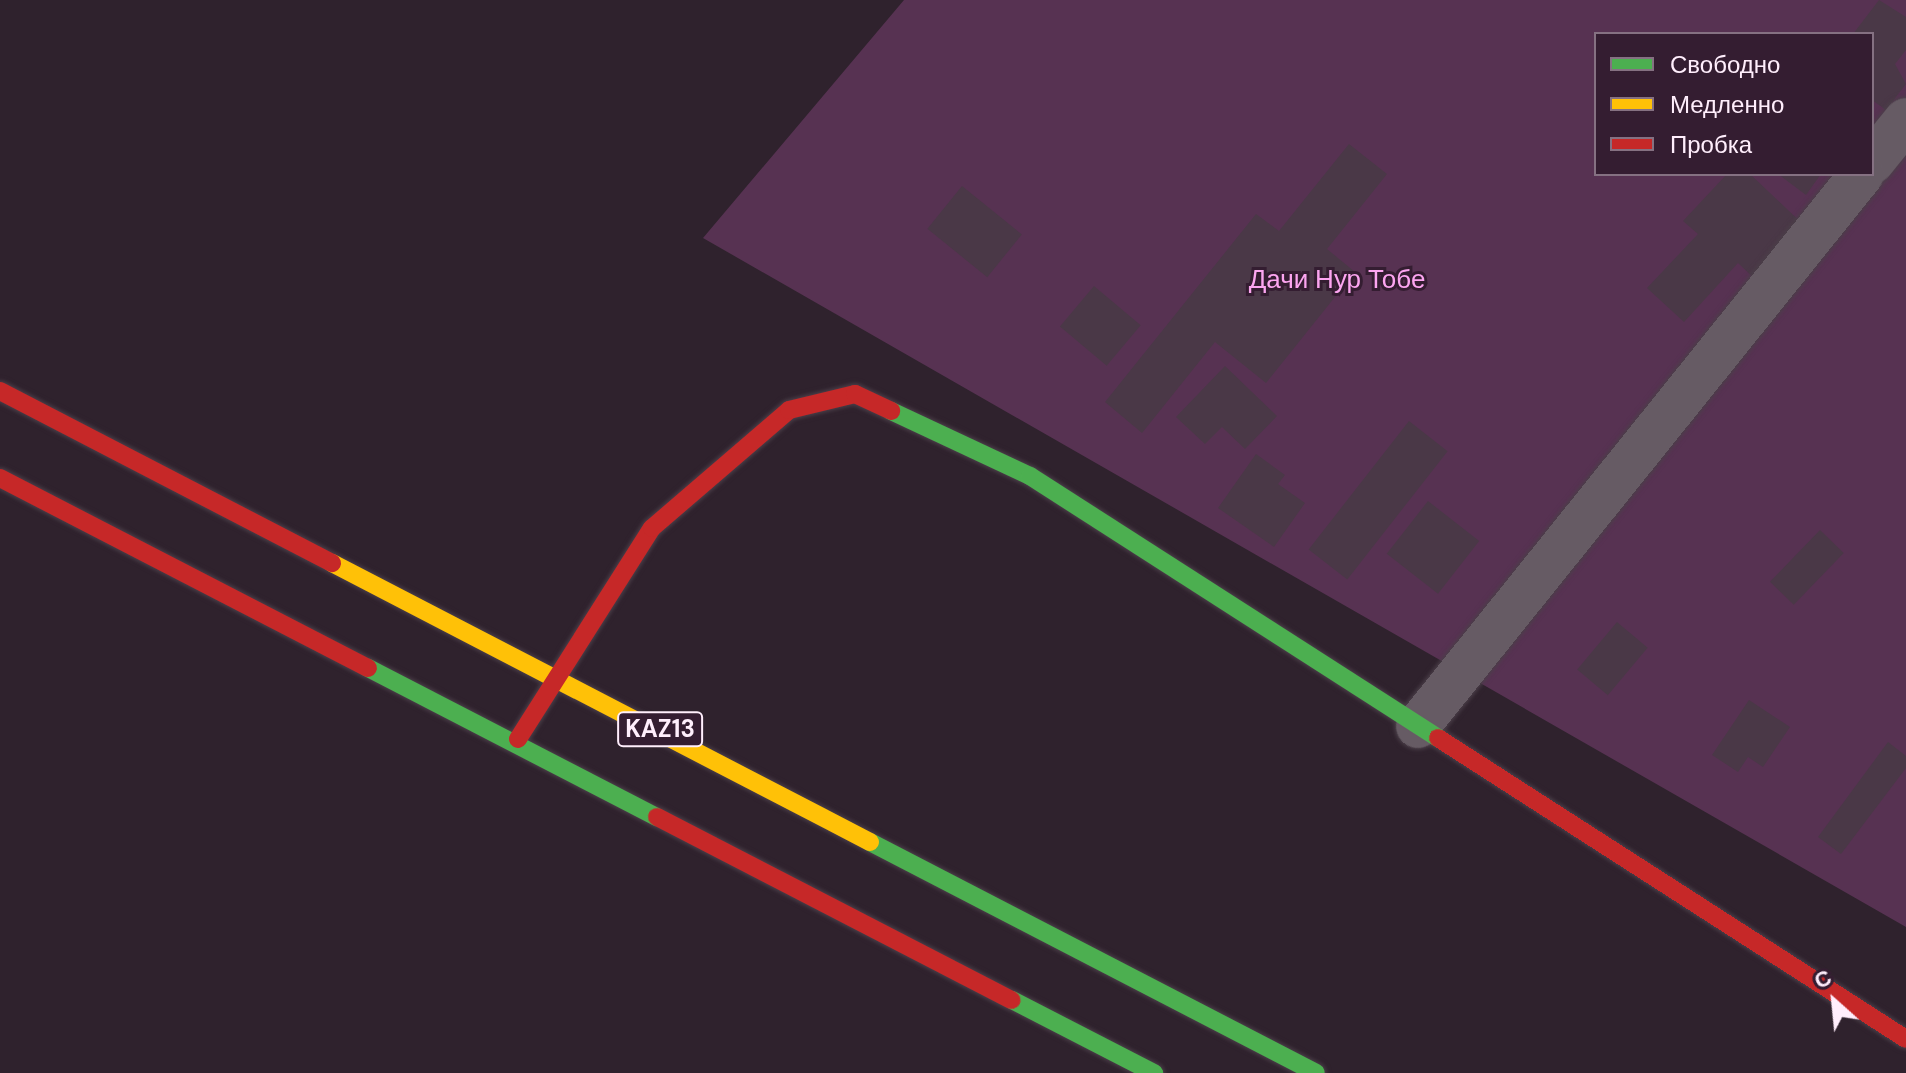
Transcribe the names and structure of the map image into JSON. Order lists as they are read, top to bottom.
{
  "streets": {
    "main road": ["KAZ13"]
  },
  "parks": ["Дачи Нур Тобе"],
  "legend": ["Свободно", "Медленно", "Пробка"],
  "north": "top left"
}
